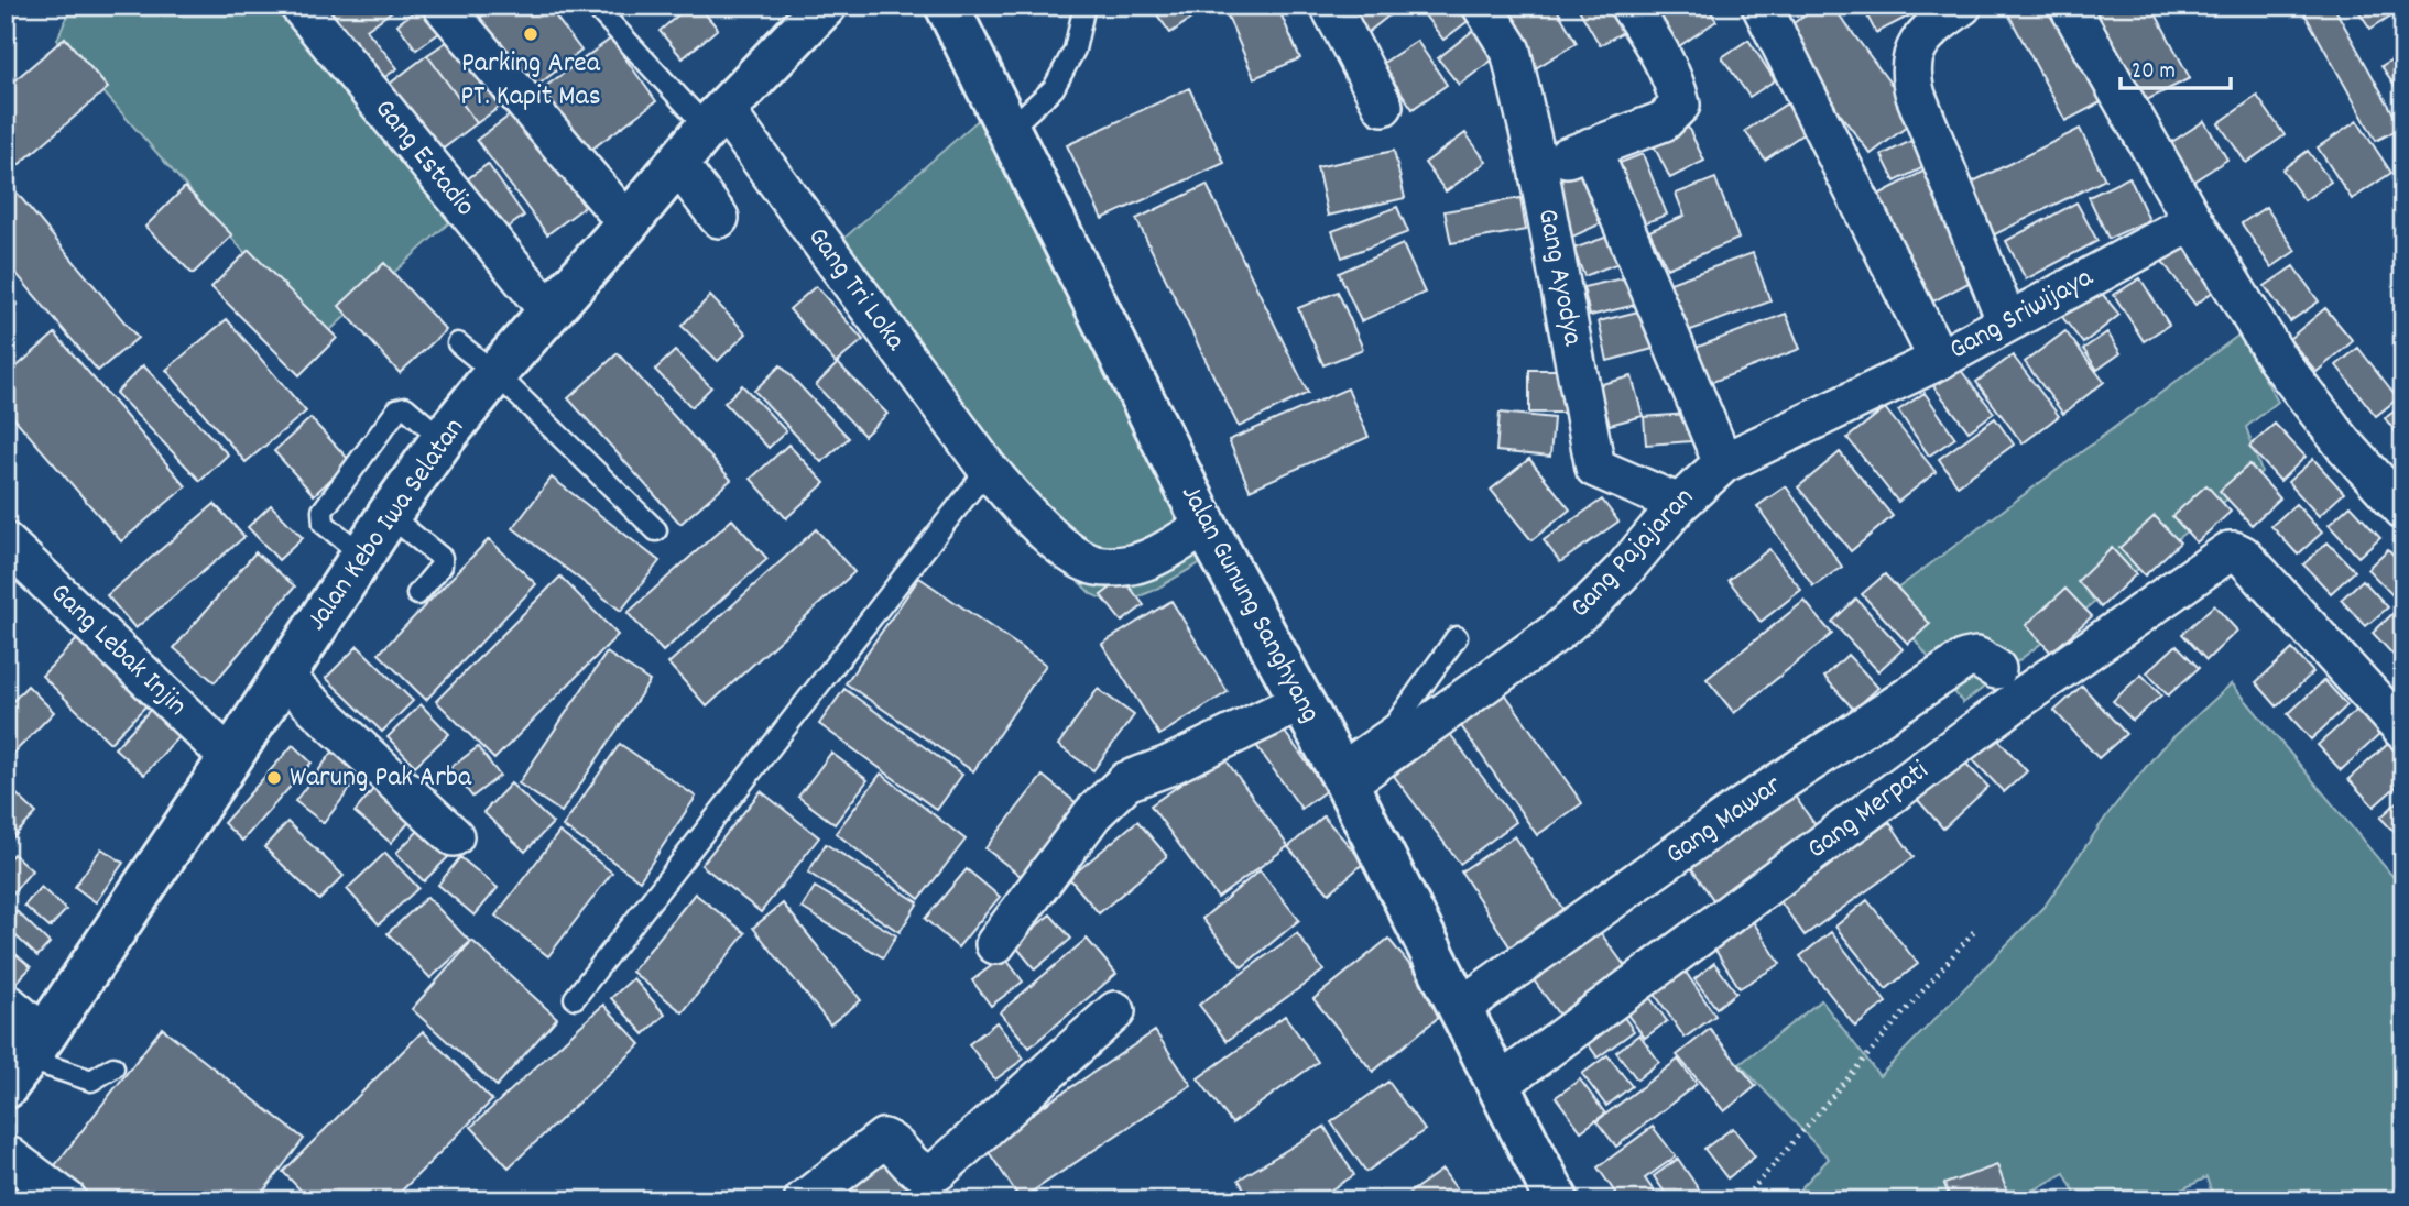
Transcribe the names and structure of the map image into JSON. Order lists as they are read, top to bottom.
{
  "streets": {
    "main road": ["Jalan Kebo Iwa Selatan", "Jalan Gunung Sanghyang"],
    "street": [
      "Gang Estadio",
      "Gang Ayodya",
      "Gang Tri Loka",
      "Gang Sriwijaya",
      "Gang Pajajaran",
      "Gang Lebak Injin",
      "Gang Merpati",
      "Gang Mawar"
    ]
  },
  "crossings": [
    ["Gang Estadio", "Jalan Kebo Iwa Selatan"],
    ["Gang Ayodya", "Gang Pajajaran"],
    ["Gang Tri Loka", "Jalan Kebo Iwa Selatan"],
    ["Gang Tri Loka", "Jalan Gunung Sanghyang"],
    ["Gang Sriwijaya", "Gang Pajajaran"],
    ["Jalan Kebo Iwa Selatan", "Gang Lebak Injin"],
    ["Gang Pajajaran", "Jalan Gunung Sanghyang"],
    ["Jalan Gunung Sanghyang", "Gang Merpati"],
    ["Jalan Gunung Sanghyang", "Gang Mawar"]
  ],
  "places": ["Parking Area PT. Kapit Mas", "Warung Pak Arba"],
  "scale_bar": "20 m"
}
